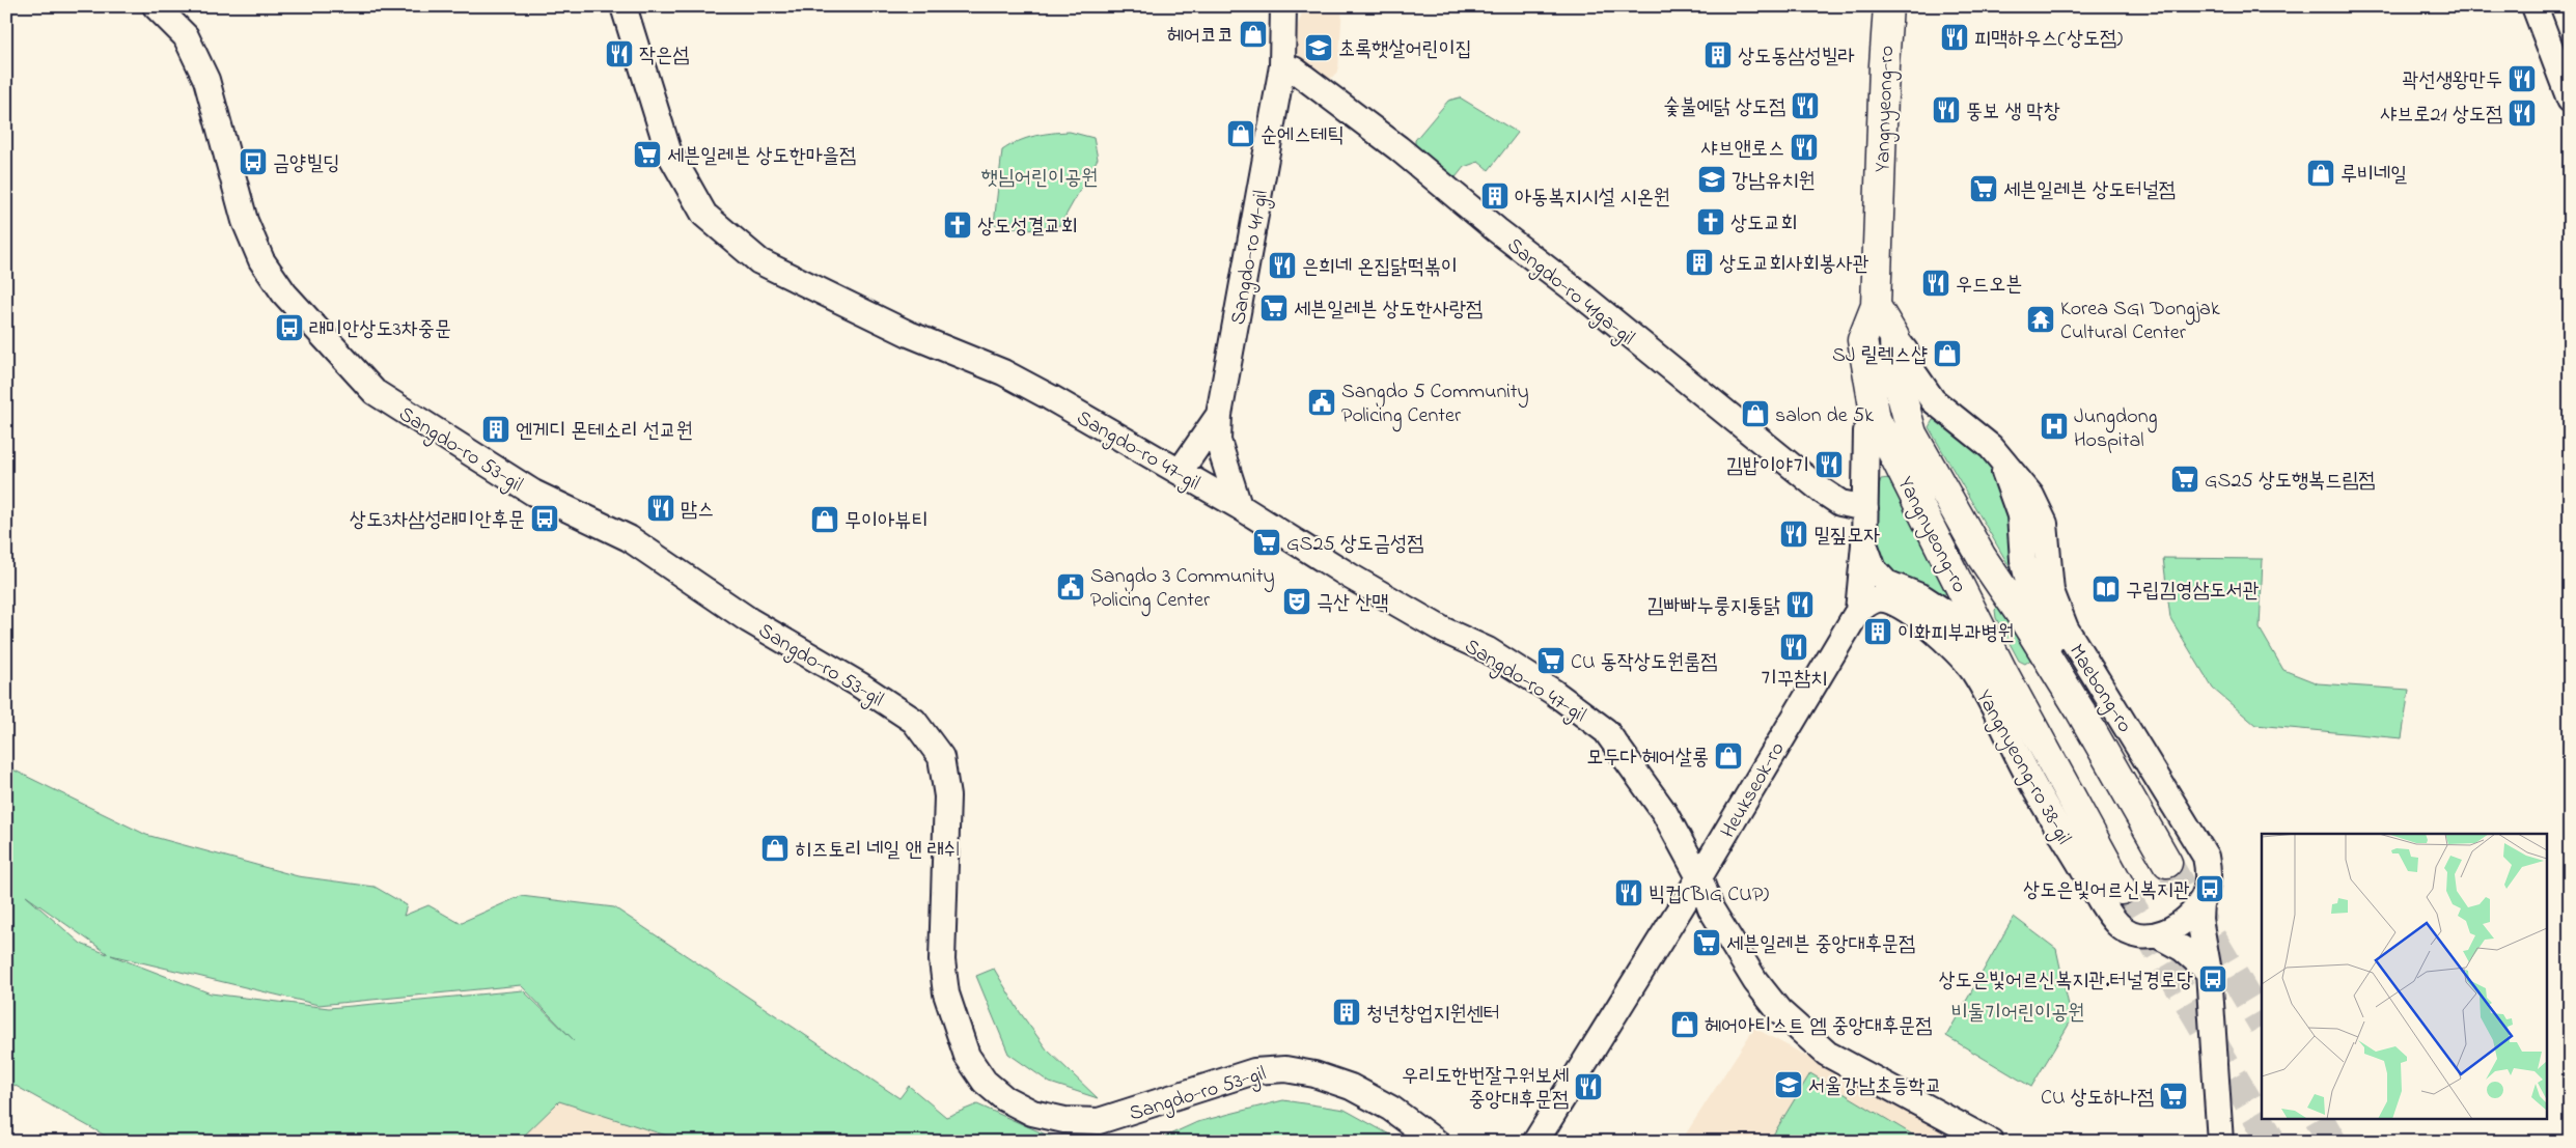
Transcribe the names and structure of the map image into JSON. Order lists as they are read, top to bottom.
{
  "streets": {
    "main road": ["Yangnyeong-ro"],
    "street": [
      "Sangdo-ro 41-gil",
      "Sangdo-ro 41ga-gil",
      "Sangdo-ro 53-gil",
      "Sangdo-ro 47-gil",
      "Maebong-ro",
      "Yangnyeong-ro 38-gil",
      "Heukseok-ro"
    ]
  },
  "crossings": [
    ["Yangnyeong-ro", "Maebong-ro"],
    ["Yangnyeong-ro", "Heukseok-ro"],
    ["Sangdo-ro 41-gil", "Sangdo-ro 41ga-gil"],
    ["Sangdo-ro 41-gil", "Sangdo-ro 47-gil"],
    ["Sangdo-ro 41ga-gil", "Heukseok-ro"],
    ["Sangdo-ro 47-gil", "Heukseok-ro"],
    ["Maebong-ro", "Yangnyeong-ro 38-gil"]
  ],
  "parks": ["햇님어린이공원", "비둘기어린이공원"],
  "places": {
    "shop": [
      "헤어코코",
      "순에스테틱",
      "루비네일",
      "SJ 릴렉스샵",
      "salon de 5k",
      "무이아뷰티",
      "모두다 헤어살롱",
      "히즈토리 네일 앤 래쉬",
      "헤어아티스트 엠 중앙대후문점"
    ],
    "restaurant": [
      "피맥하우스(상도점)",
      "작은섬",
      "곽선생왕만두",
      "숯불에닭 상도점",
      "뚱보 생 막창",
      "샤브로21 상도점",
      "샤브앤로스",
      "은희네 온집닭떡볶이",
      "우드오븐",
      "김밥이야기",
      "맘스",
      "밀짚모자",
      "김빠빠누룽지통닭",
      "기꾸참치",
      "빅컵(BIG CUP)",
      "우리도한번잘구워보세 중앙대후문점"
    ],
    "school or university": ["초록햇살어린이집", "강남유치원", "서울강남초등학교"],
    "building": [
      "상도동삼성빌라",
      "아동복지시설 시온원",
      "상도교회사회봉사관",
      "엔게디 몬테소리 선교원",
      "이화피부과병원",
      "청년창업지원센터"
    ],
    "supermarket": [
      "세븐일레븐 상도한마을점",
      "세븐일레븐 상도터널점",
      "세븐일레븐 상도한사랑점",
      "GS25 상도행복드림점",
      "GS25 상도금성점",
      "CU 동작상도원룸점",
      "세븐일레븐 중앙대후문점",
      "CU 상도하나점"
    ],
    "bus stop": [
      "금양빌딩",
      "래미안상도3차중문",
      "상도3차삼성래미안후문",
      "상도은빛어르신복지관",
      "상도은빛어르신복지관.터널경로당"
    ],
    "church": ["상도교회", "상도성결교회"],
    "temple": ["Korea SGI Dongjak Cultural Center"],
    "public building": ["Sangdo 5 Community Policing Center", "Sangdo 3 Community Policing Center"],
    "hospital": ["Jungdong Hospital"],
    "library": ["구립김영삼도서관"],
    "theatre": ["극산 산맥"]
  }
}
